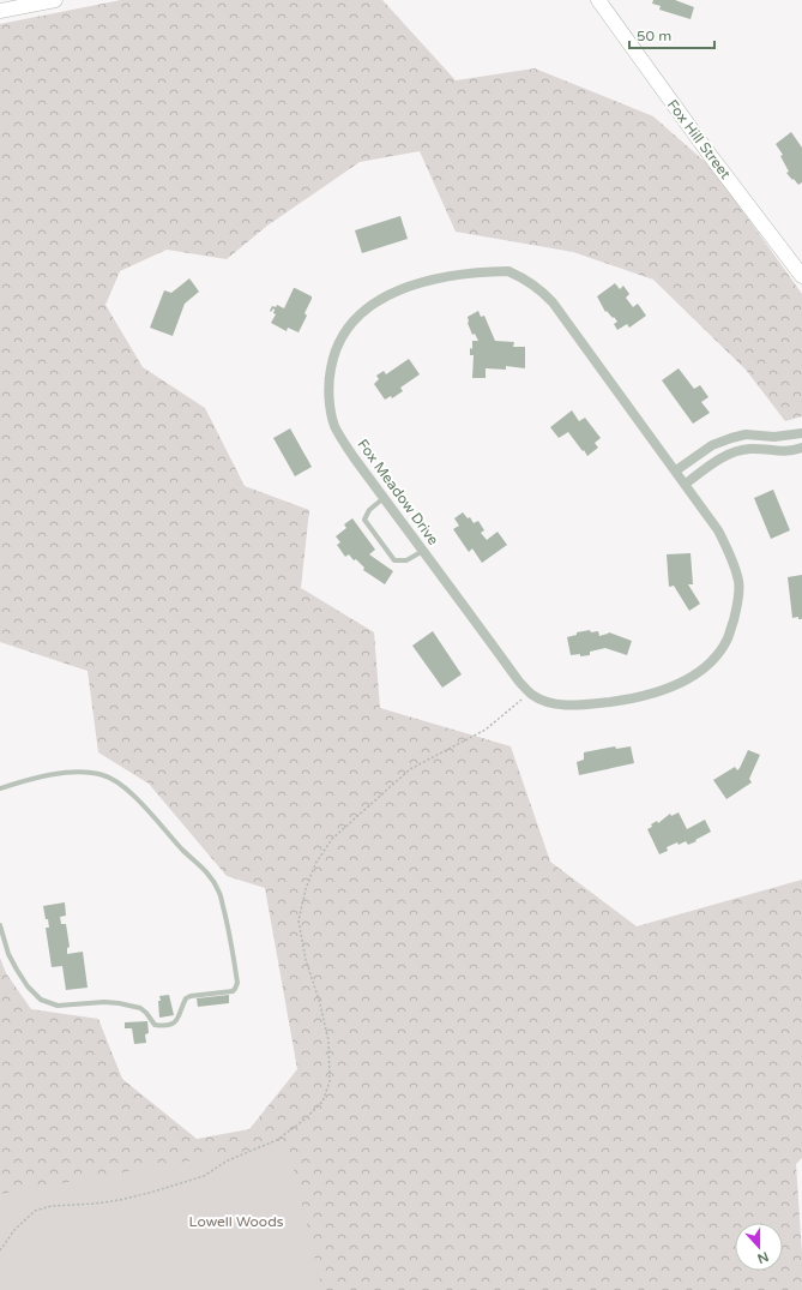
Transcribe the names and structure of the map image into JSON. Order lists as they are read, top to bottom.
{
  "streets": {
    "street": ["Fox Hill Street", "Fox Meadow Drive"]
  },
  "parks": ["Lowell Woods"],
  "scale_bar": "50 m",
  "north": "bottom"
}
